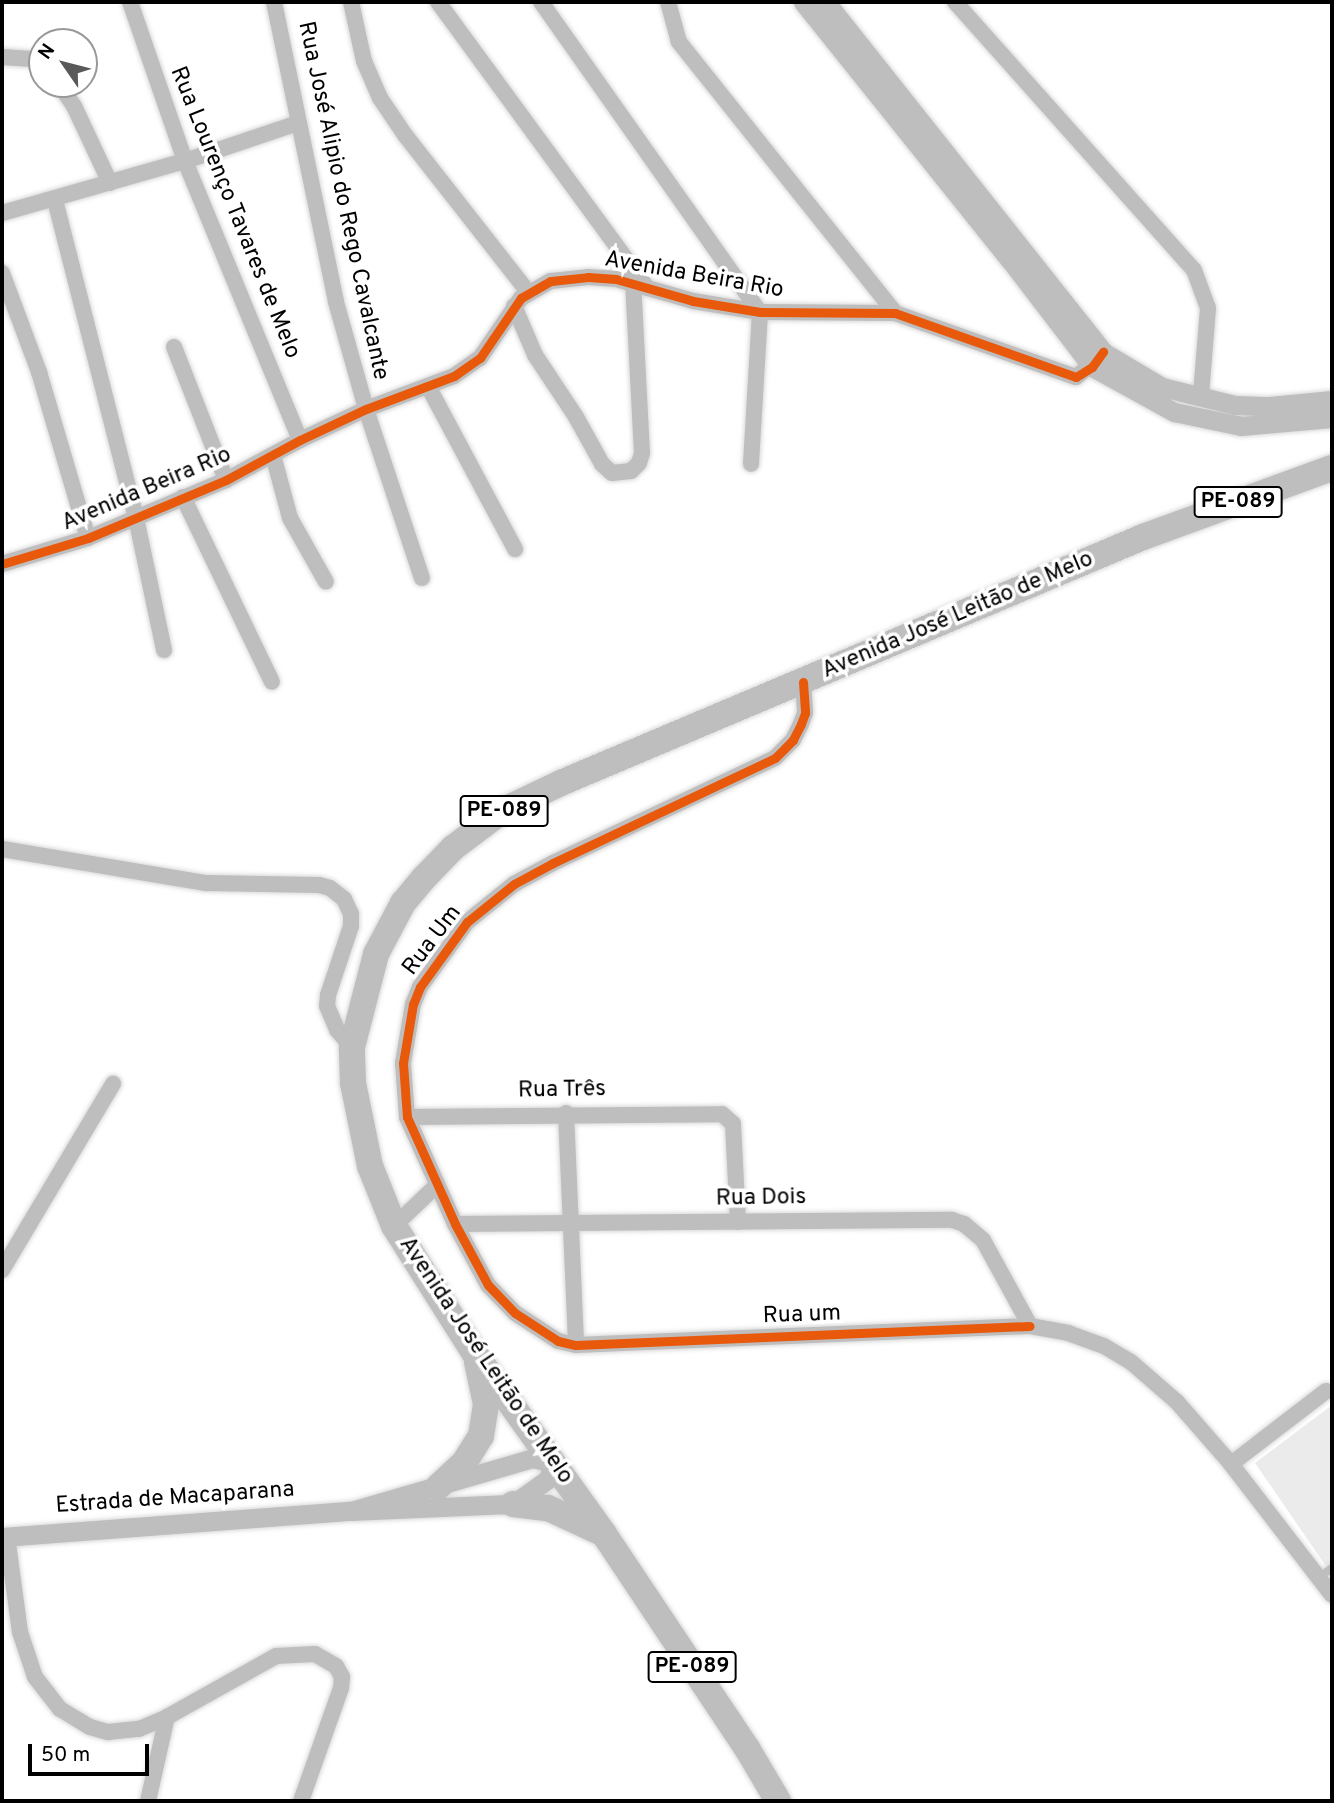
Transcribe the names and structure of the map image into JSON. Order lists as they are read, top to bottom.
{
  "streets": {
    "main road": ["PE-089", "Avenida José Leitão de Melo"],
    "street": [
      "Rua José Alipio do Rego Cavalcante",
      "Rua Lourenço Tavares de Melo",
      "Avenida Beira Rio",
      "Rua Um",
      "Rua Três",
      "Rua Dois",
      "Rua um",
      "Estrada de Macaparana"
    ]
  },
  "crossings": [
    ["Rua José Alipio do Rego Cavalcante", "Avenida Beira Rio"],
    ["Rua Lourenço Tavares de Melo", "Avenida Beira Rio"],
    ["Avenida José Leitão de Melo", "Rua Um"],
    ["Avenida José Leitão de Melo", "Estrada de Macaparana"],
    ["Rua Um", "Rua Três"],
    ["Rua Um", "Rua Dois"],
    ["Rua Um", "Rua um"],
    ["Rua Três", "Rua Dois"],
    ["Rua Dois", "Rua um"]
  ],
  "scale_bar": "50 m",
  "north": "top left"
}
